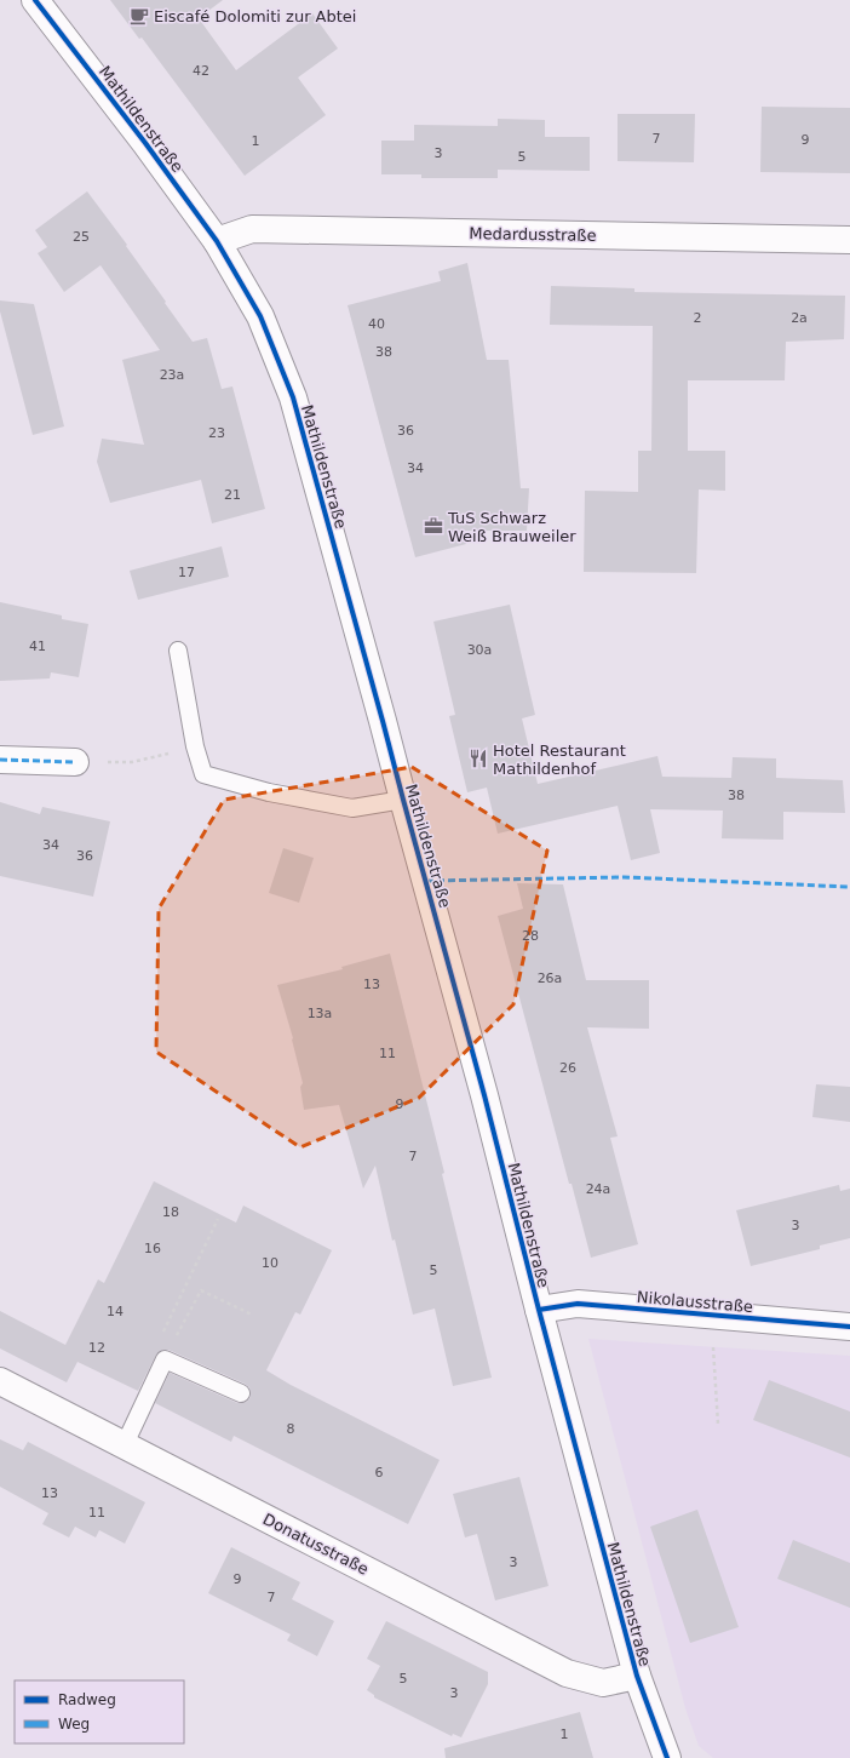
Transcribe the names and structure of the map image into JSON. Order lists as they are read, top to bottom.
{
  "streets": {
    "street": [
      "Mathildenstraße",
      "Medardusstraße",
      "Nikolausstraße",
      "Donatusstraße"
    ]
  },
  "crossings": [
    ["Mathildenstraße", "Medardusstraße"],
    ["Mathildenstraße", "Nikolausstraße"],
    ["Mathildenstraße", "Donatusstraße"]
  ],
  "places": {
    "cafe": ["Eiscafé Dolomiti zur Abtei"],
    "office": ["TuS Schwarz Weiß Brauweiler"],
    "restaurant": ["Hotel Restaurant Mathildenhof"]
  },
  "house_numbers": [
    "42",
    "7",
    "9",
    "1",
    "3",
    "5",
    "25",
    "2",
    "2a",
    "40",
    "38",
    "23a",
    "36",
    "23",
    "34",
    "21",
    "17",
    "41",
    "30a",
    "38",
    "34",
    "36",
    "28",
    "26a",
    "13",
    "13a",
    "11",
    "26",
    "9",
    "7",
    "24a",
    "18",
    "3",
    "16",
    "10",
    "5",
    "14",
    "12",
    "8",
    "6",
    "13",
    "11",
    "3",
    "9",
    "7",
    "5",
    "3",
    "1"
  ],
  "legend": ["Radweg", "Weg"]
}
